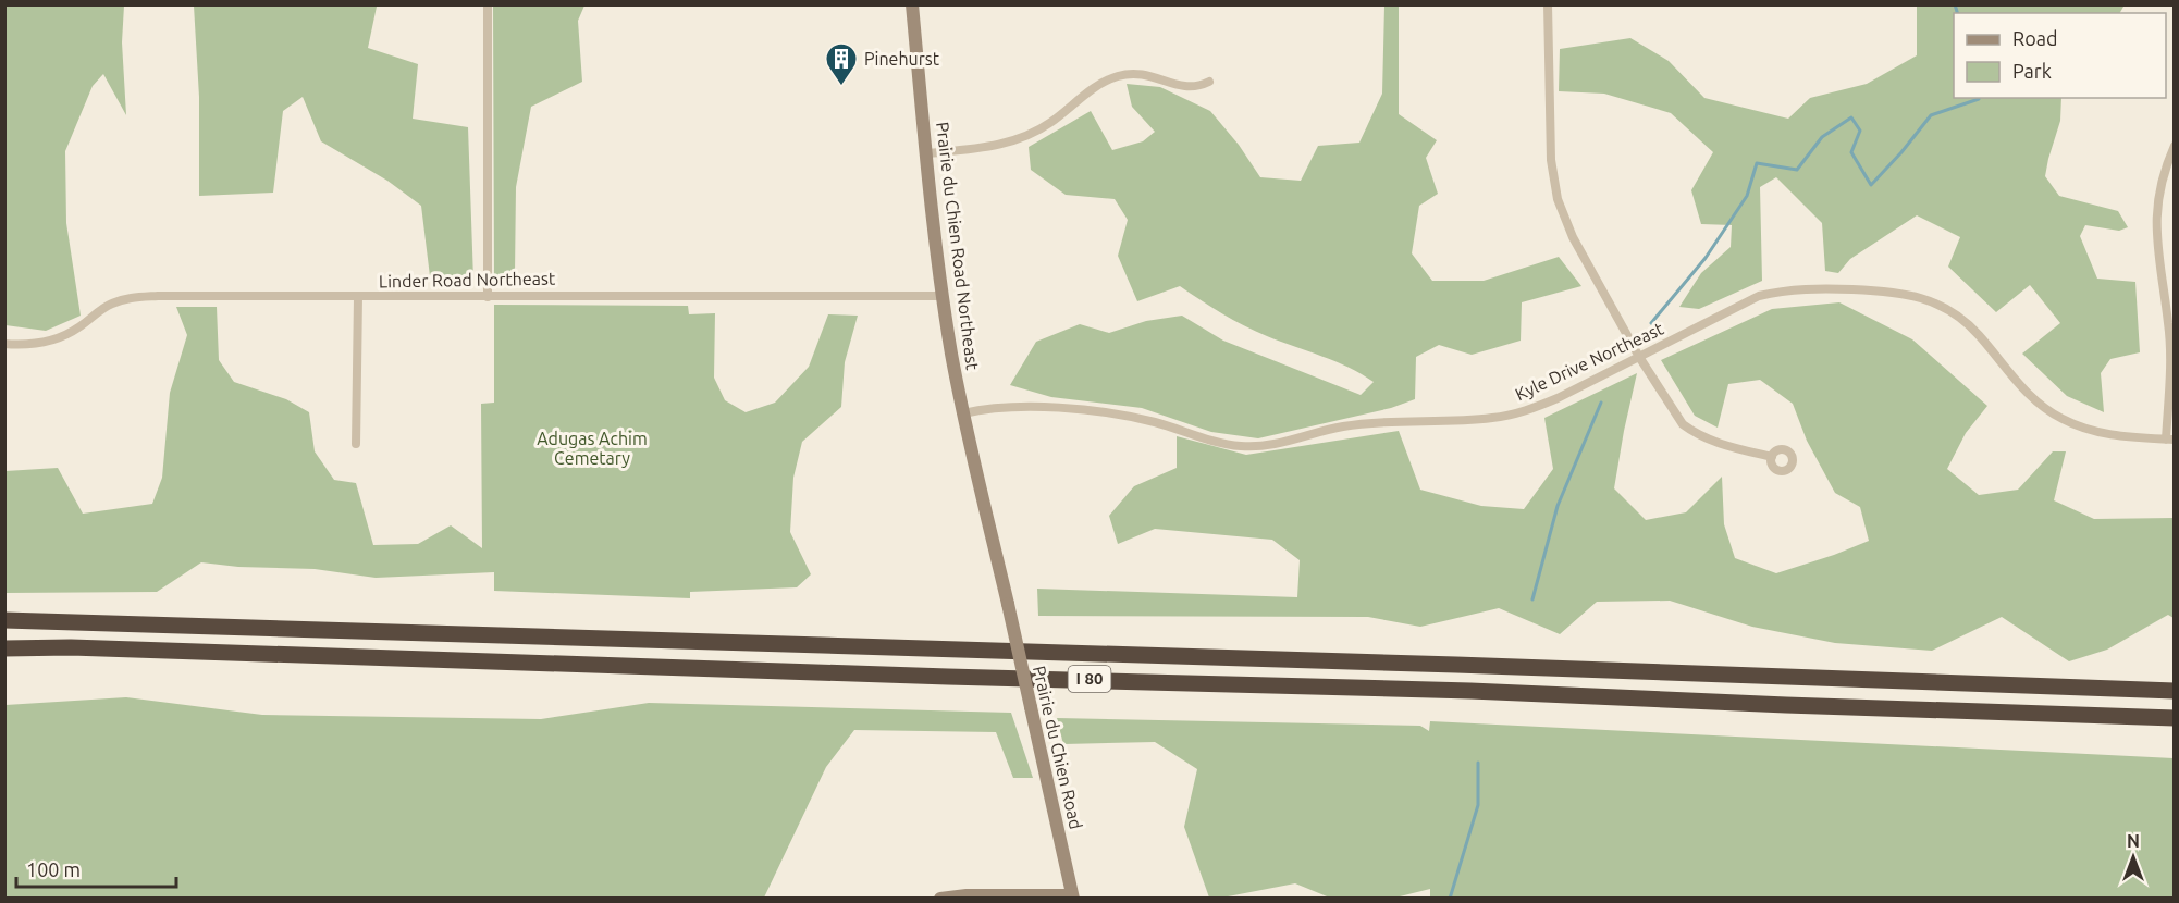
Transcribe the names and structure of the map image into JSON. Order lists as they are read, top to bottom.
{
  "streets": {
    "highway": ["I 80"],
    "street": [
      "Prairie du Chien Road Northeast",
      "Linder Road Northeast",
      "Kyle Drive Northeast",
      "Prairie du Chien Road"
    ]
  },
  "crossings": [
    ["Prairie du Chien Road Northeast", "Linder Road Northeast"],
    ["Prairie du Chien Road Northeast", "Kyle Drive Northeast"],
    ["Prairie du Chien Road Northeast", "Prairie du Chien Road"]
  ],
  "parks": ["Adugas Achim Cemetary"],
  "places": {
    "building": ["Pinehurst"]
  },
  "legend": ["Road", "Park"],
  "scale_bar": "100 m",
  "north": "top"
}
